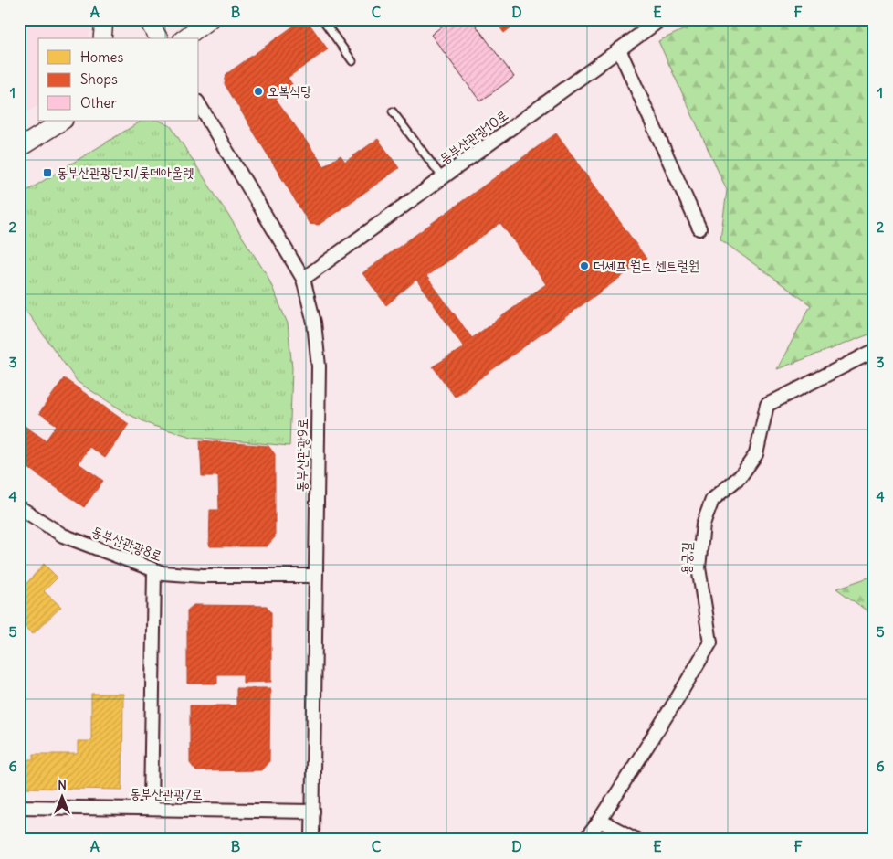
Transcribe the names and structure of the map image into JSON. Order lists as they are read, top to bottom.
{
  "streets": {
    "street": [
      "동부산관광10로",
      "동부산관광9로",
      "동부산관광8로",
      "용궁길",
      "동부산관광7로"
    ]
  },
  "crossings": [
    ["동부산관광10로", "동부산관광9로"],
    ["동부산관광9로", "동부산관광8로"],
    ["동부산관광9로", "동부산관광7로"]
  ],
  "places": {
    "other": ["오복식당", "더셰프 월드 센트럴원"],
    "transit": ["동부산관광단지/롯데아울렛"]
  },
  "legend": ["Homes", "Shops", "Other"],
  "north": "top",
  "grid": {
    "columns": [
      "A",
      "B",
      "C",
      "D",
      "E",
      "F"
    ],
    "rows": [
      "1",
      "2",
      "3",
      "4",
      "5",
      "6"
    ]
  }
}
